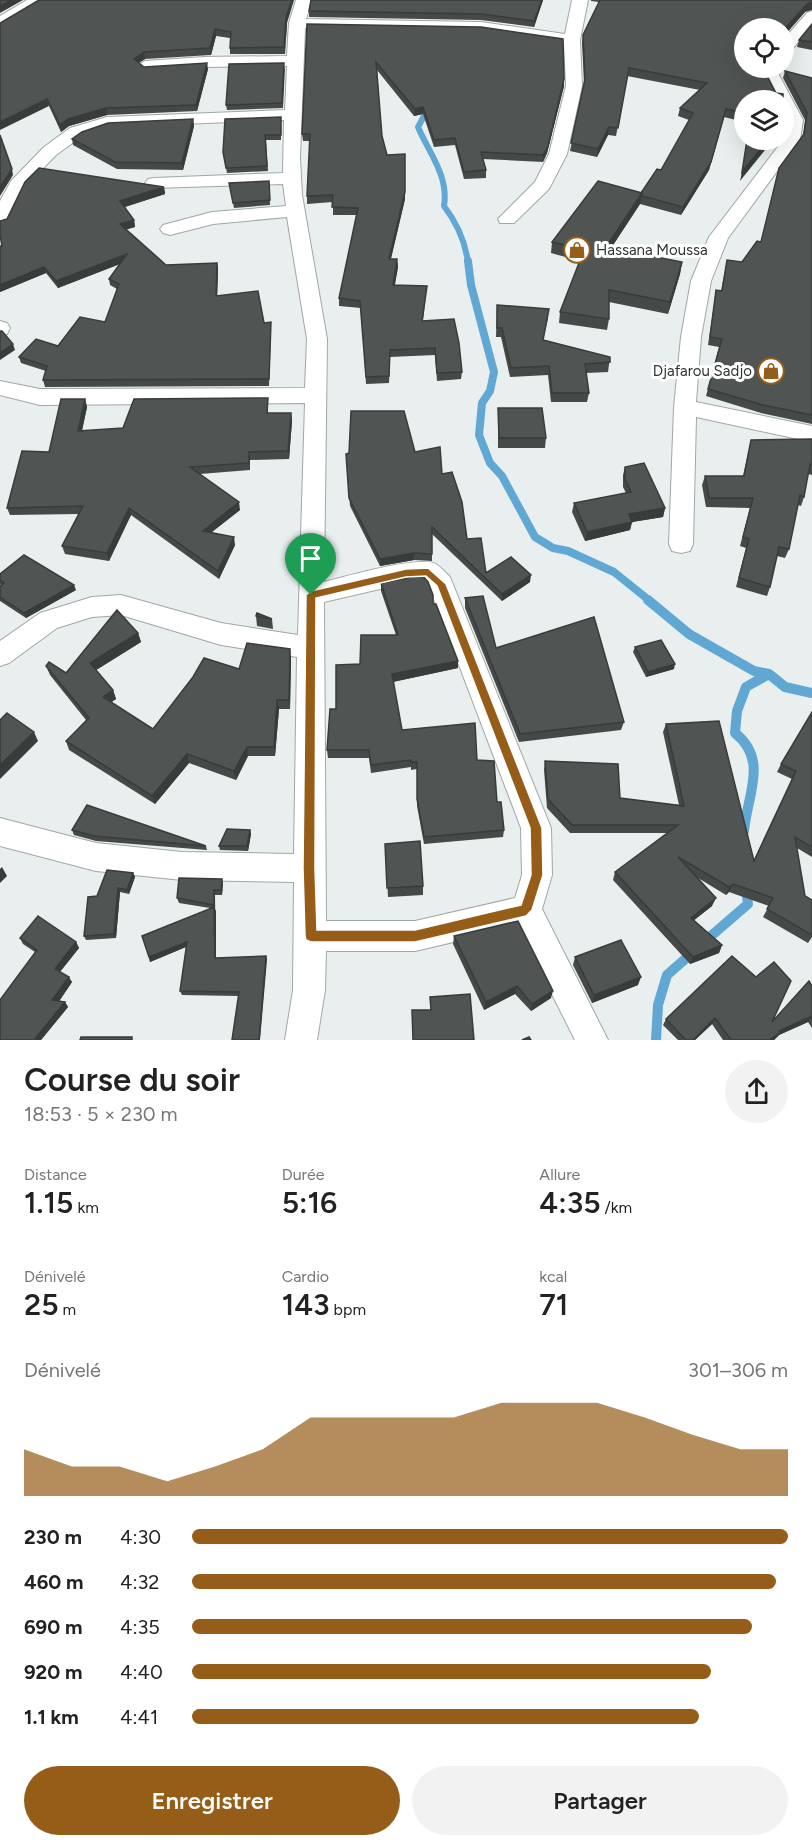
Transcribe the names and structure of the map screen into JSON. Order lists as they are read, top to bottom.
{
  "places": {
    "shop": ["Hassana Moussa", "Djafarou Sadjo"]
  },
  "page": {
    "heading": ["Course du soir", "18:53 · 5 × 230 m"],
    "stats": [
      ["Distance", "1.15 km"],
      ["Durée", "5:16"],
      ["Allure", "4:35 /km"],
      ["Dénivelé", "25 m"],
      ["Cardio", "143 bpm"],
      ["kcal", "71"]
    ],
    "chart": ["Dénivelé", "301–306 m"],
    "list": [
      {
        "name": "230 m",
        "note": "4:30"
      },
      {
        "name": "460 m",
        "note": "4:32"
      },
      {
        "name": "690 m",
        "note": "4:35"
      },
      {
        "name": "920 m",
        "note": "4:40"
      },
      {
        "name": "1.1 km",
        "note": "4:41"
      }
    ],
    "buttons": ["Enregistrer", "Partager"]
  }
}
